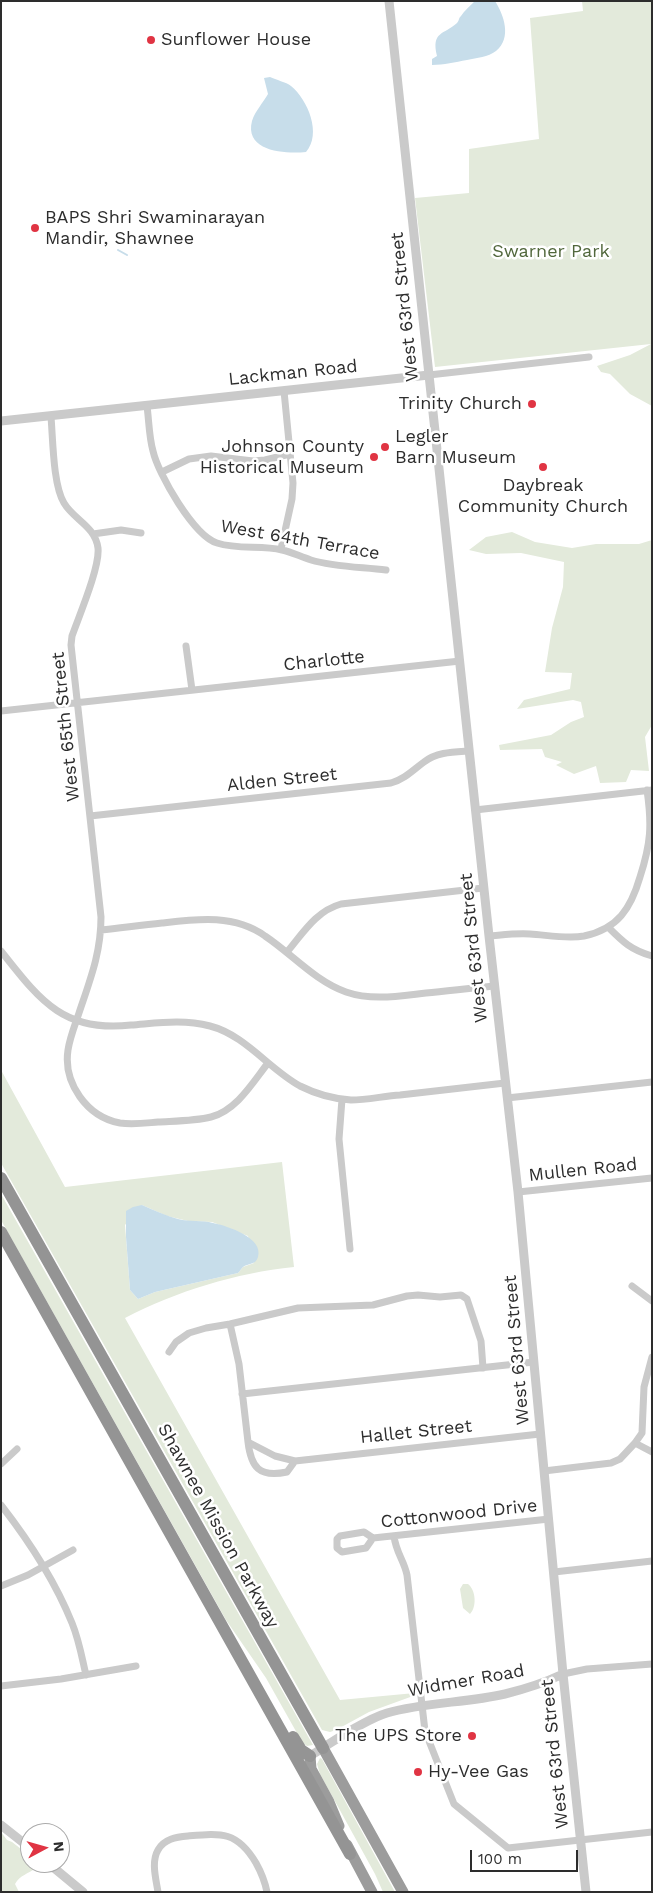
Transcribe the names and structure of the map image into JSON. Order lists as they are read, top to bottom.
{
  "streets": {
    "highway": ["Shawnee Mission Parkway"],
    "street": [
      "West 63rd Street",
      "Lackman Road",
      "West 64th Terrace",
      "Charlotte",
      "West 65th Street",
      "Alden Street",
      "Mullen Road",
      "Hallet Street",
      "Cottonwood Drive",
      "Widmer Road"
    ]
  },
  "crossings": [
    ["West 63rd Street", "Lackman Road"],
    ["West 63rd Street", "Charlotte"],
    ["West 63rd Street", "Alden Street"],
    ["West 63rd Street", "Mullen Road"],
    ["West 63rd Street", "Hallet Street"],
    ["West 63rd Street", "Cottonwood Drive"],
    ["West 63rd Street", "Widmer Road"],
    ["Lackman Road", "West 64th Terrace"],
    ["Charlotte", "West 65th Street"],
    ["West 65th Street", "Alden Street"],
    ["Shawnee Mission Parkway", "Widmer Road"]
  ],
  "parks": ["Swarner Park"],
  "places": [
    "Sunflower House",
    "BAPS Shri Swaminarayan Mandir, Shawnee",
    "Trinity Church",
    "Legler Barn Museum",
    "Johnson County Historical Museum",
    "Daybreak Community Church",
    "The UPS Store",
    "Hy-Vee Gas"
  ],
  "scale_bar": "100 m",
  "north": "right"
}
